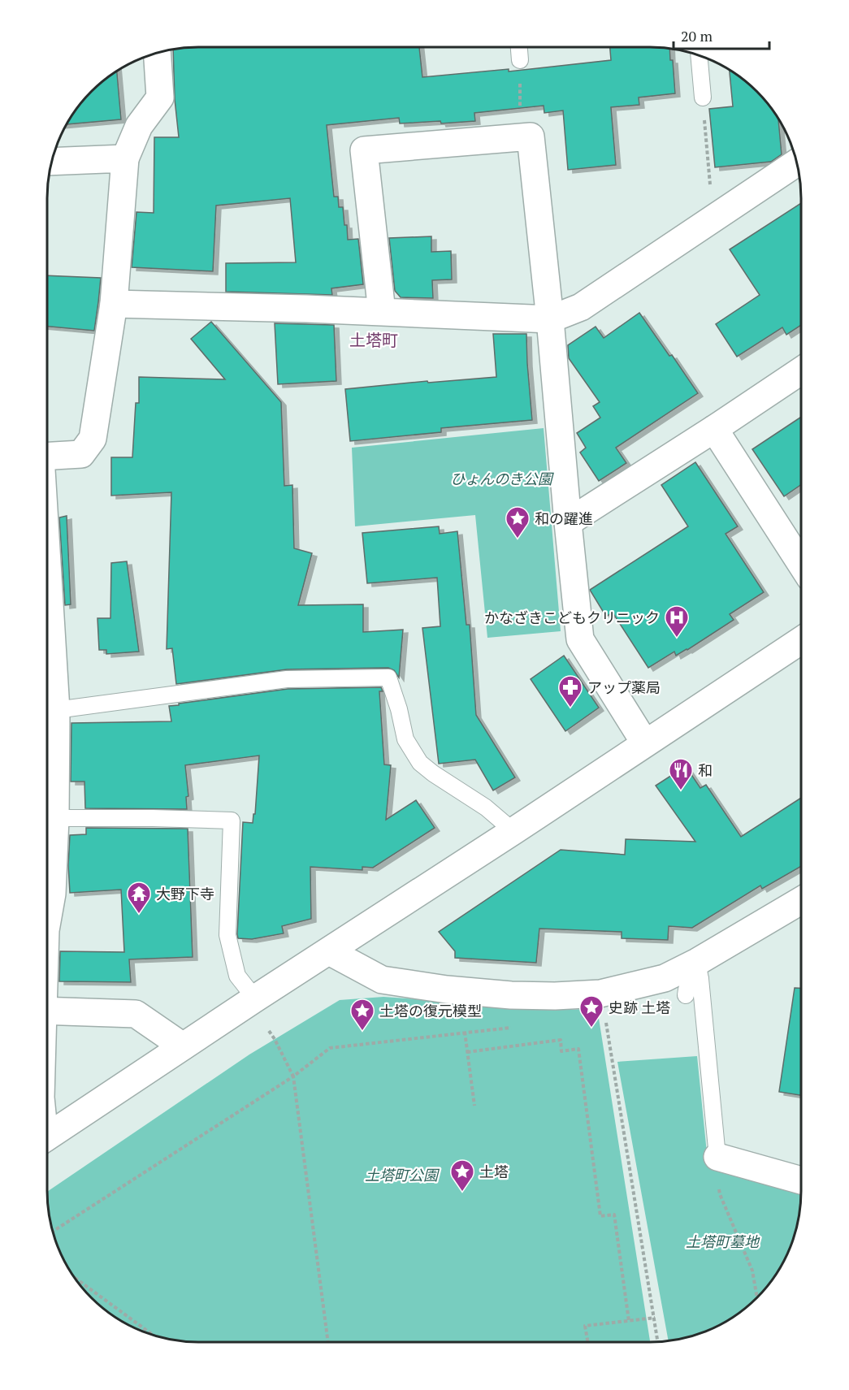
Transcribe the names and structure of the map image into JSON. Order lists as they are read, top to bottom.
{
  "districts": ["土塔町"],
  "parks": ["ひょんのき公園", "土塔町公園", "土塔町墓地"],
  "places": {
    "place": [
      "和の躍進",
      "史跡 土塔",
      "土塔の復元模型",
      "土塔"
    ],
    "hospital": ["かなざきこどもクリニック"],
    "pharmacy": ["アップ薬局"],
    "restaurant": ["和"],
    "temple": ["大野下寺"]
  },
  "scale_bar": "20 m"
}
